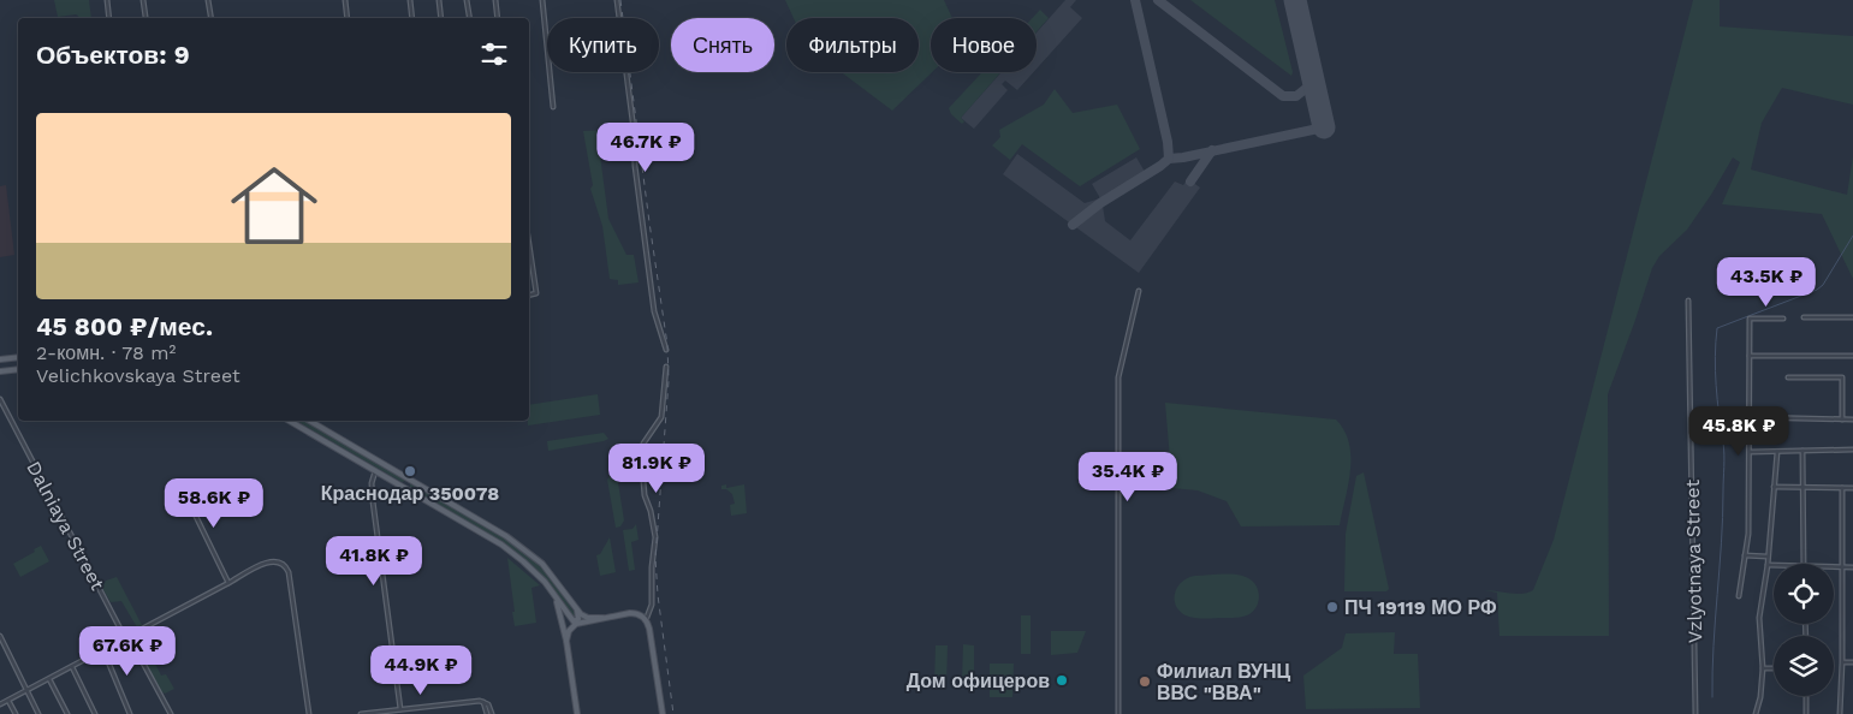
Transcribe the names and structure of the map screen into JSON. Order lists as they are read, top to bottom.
{
  "streets": {
    "street": ["Dalniaya Street", "Vzlyotnaya Street"]
  },
  "places": [
    "Краснодар 350078",
    "ПЧ 19119 МО РФ",
    "Дом офицеров",
    "Филиал ВУНЦ ВВС \"ВВА\""
  ],
  "page": {
    "chip": [
      "Купить",
      "Снять",
      "Фильтры",
      "Новое"
    ],
    "heading": "Объектов: 9",
    "list": [
      {
        "name": "45 800 ₽/мес.",
        "note": "2-комн. · 78 m² · Velichkovskaya Street"
      }
    ],
    "price": [
      "46.7K ₽",
      "43.5K ₽",
      "45.8K ₽",
      "81.9K ₽",
      "35.4K ₽",
      "58.6K ₽",
      "41.8K ₽",
      "67.6K ₽",
      "44.9K ₽"
    ]
  }
}
